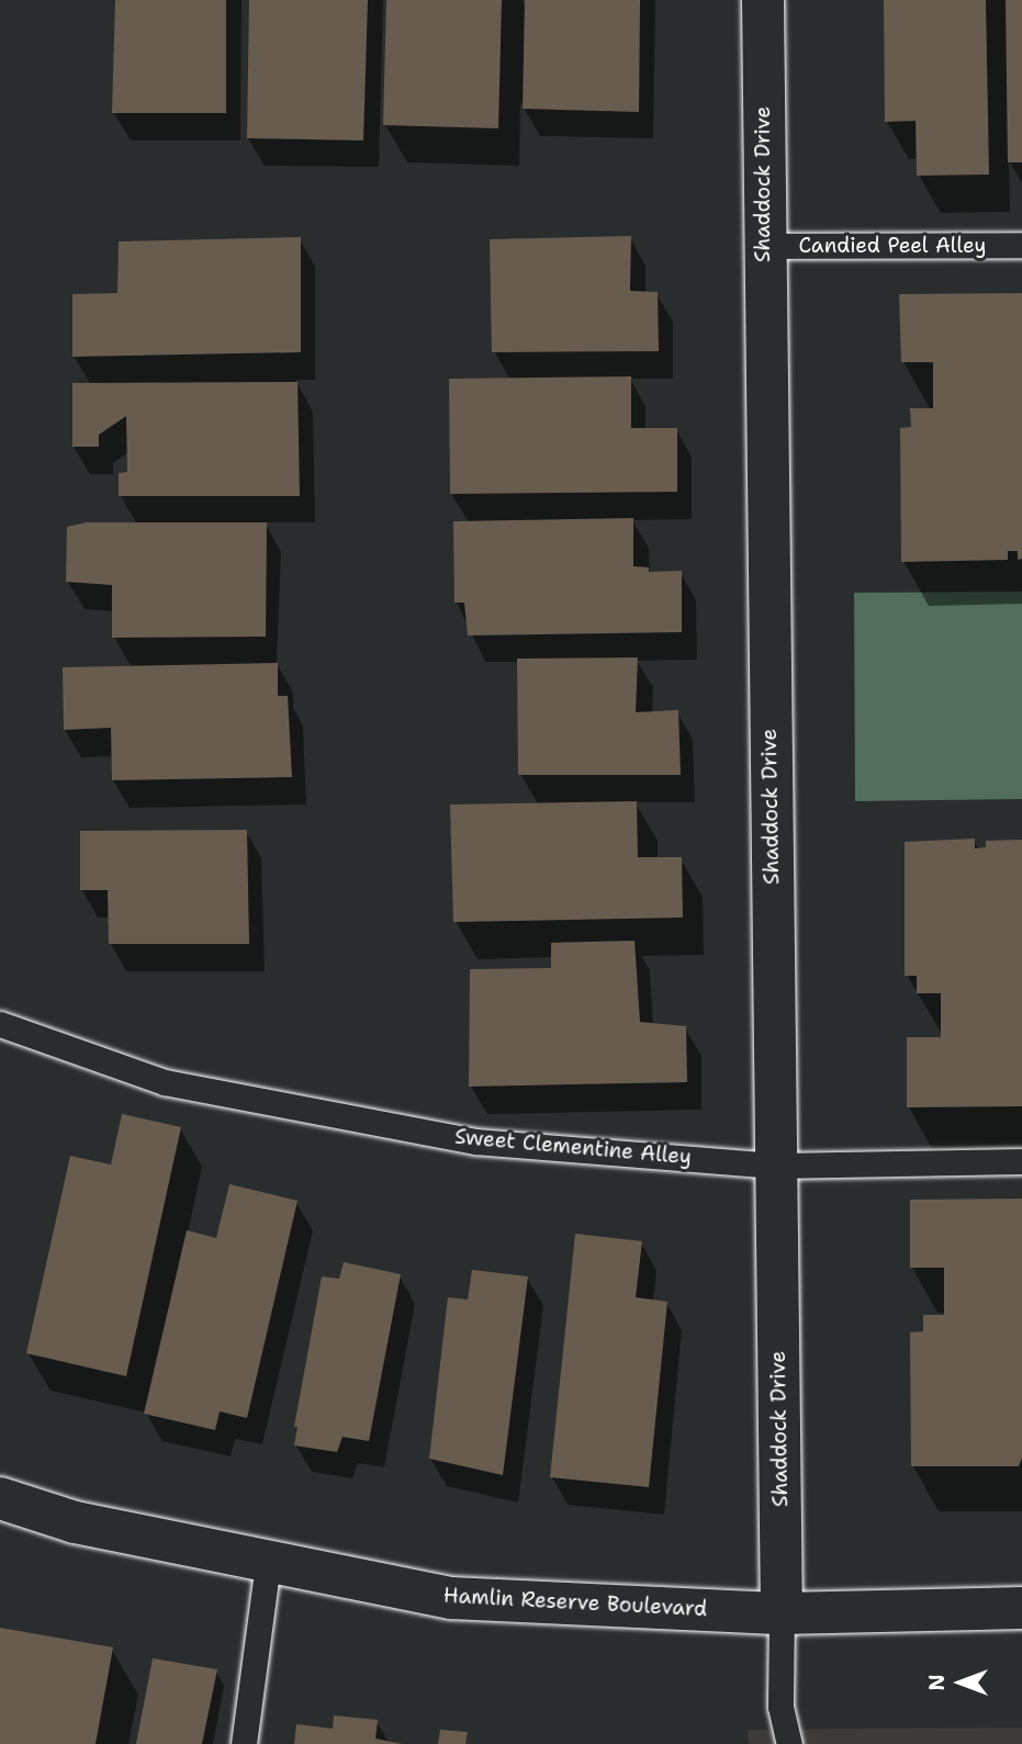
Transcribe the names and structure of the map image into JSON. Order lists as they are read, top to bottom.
{
  "streets": {
    "street": ["Shaddock Drive", "Hamlin Reserve Boulevard"],
    "lane": ["Candied Peel Alley", "Sweet Clementine Alley"]
  },
  "crossings": [
    ["Shaddock Drive", "Candied Peel Alley"],
    ["Shaddock Drive", "Sweet Clementine Alley"],
    ["Shaddock Drive", "Hamlin Reserve Boulevard"]
  ],
  "north": "left"
}
